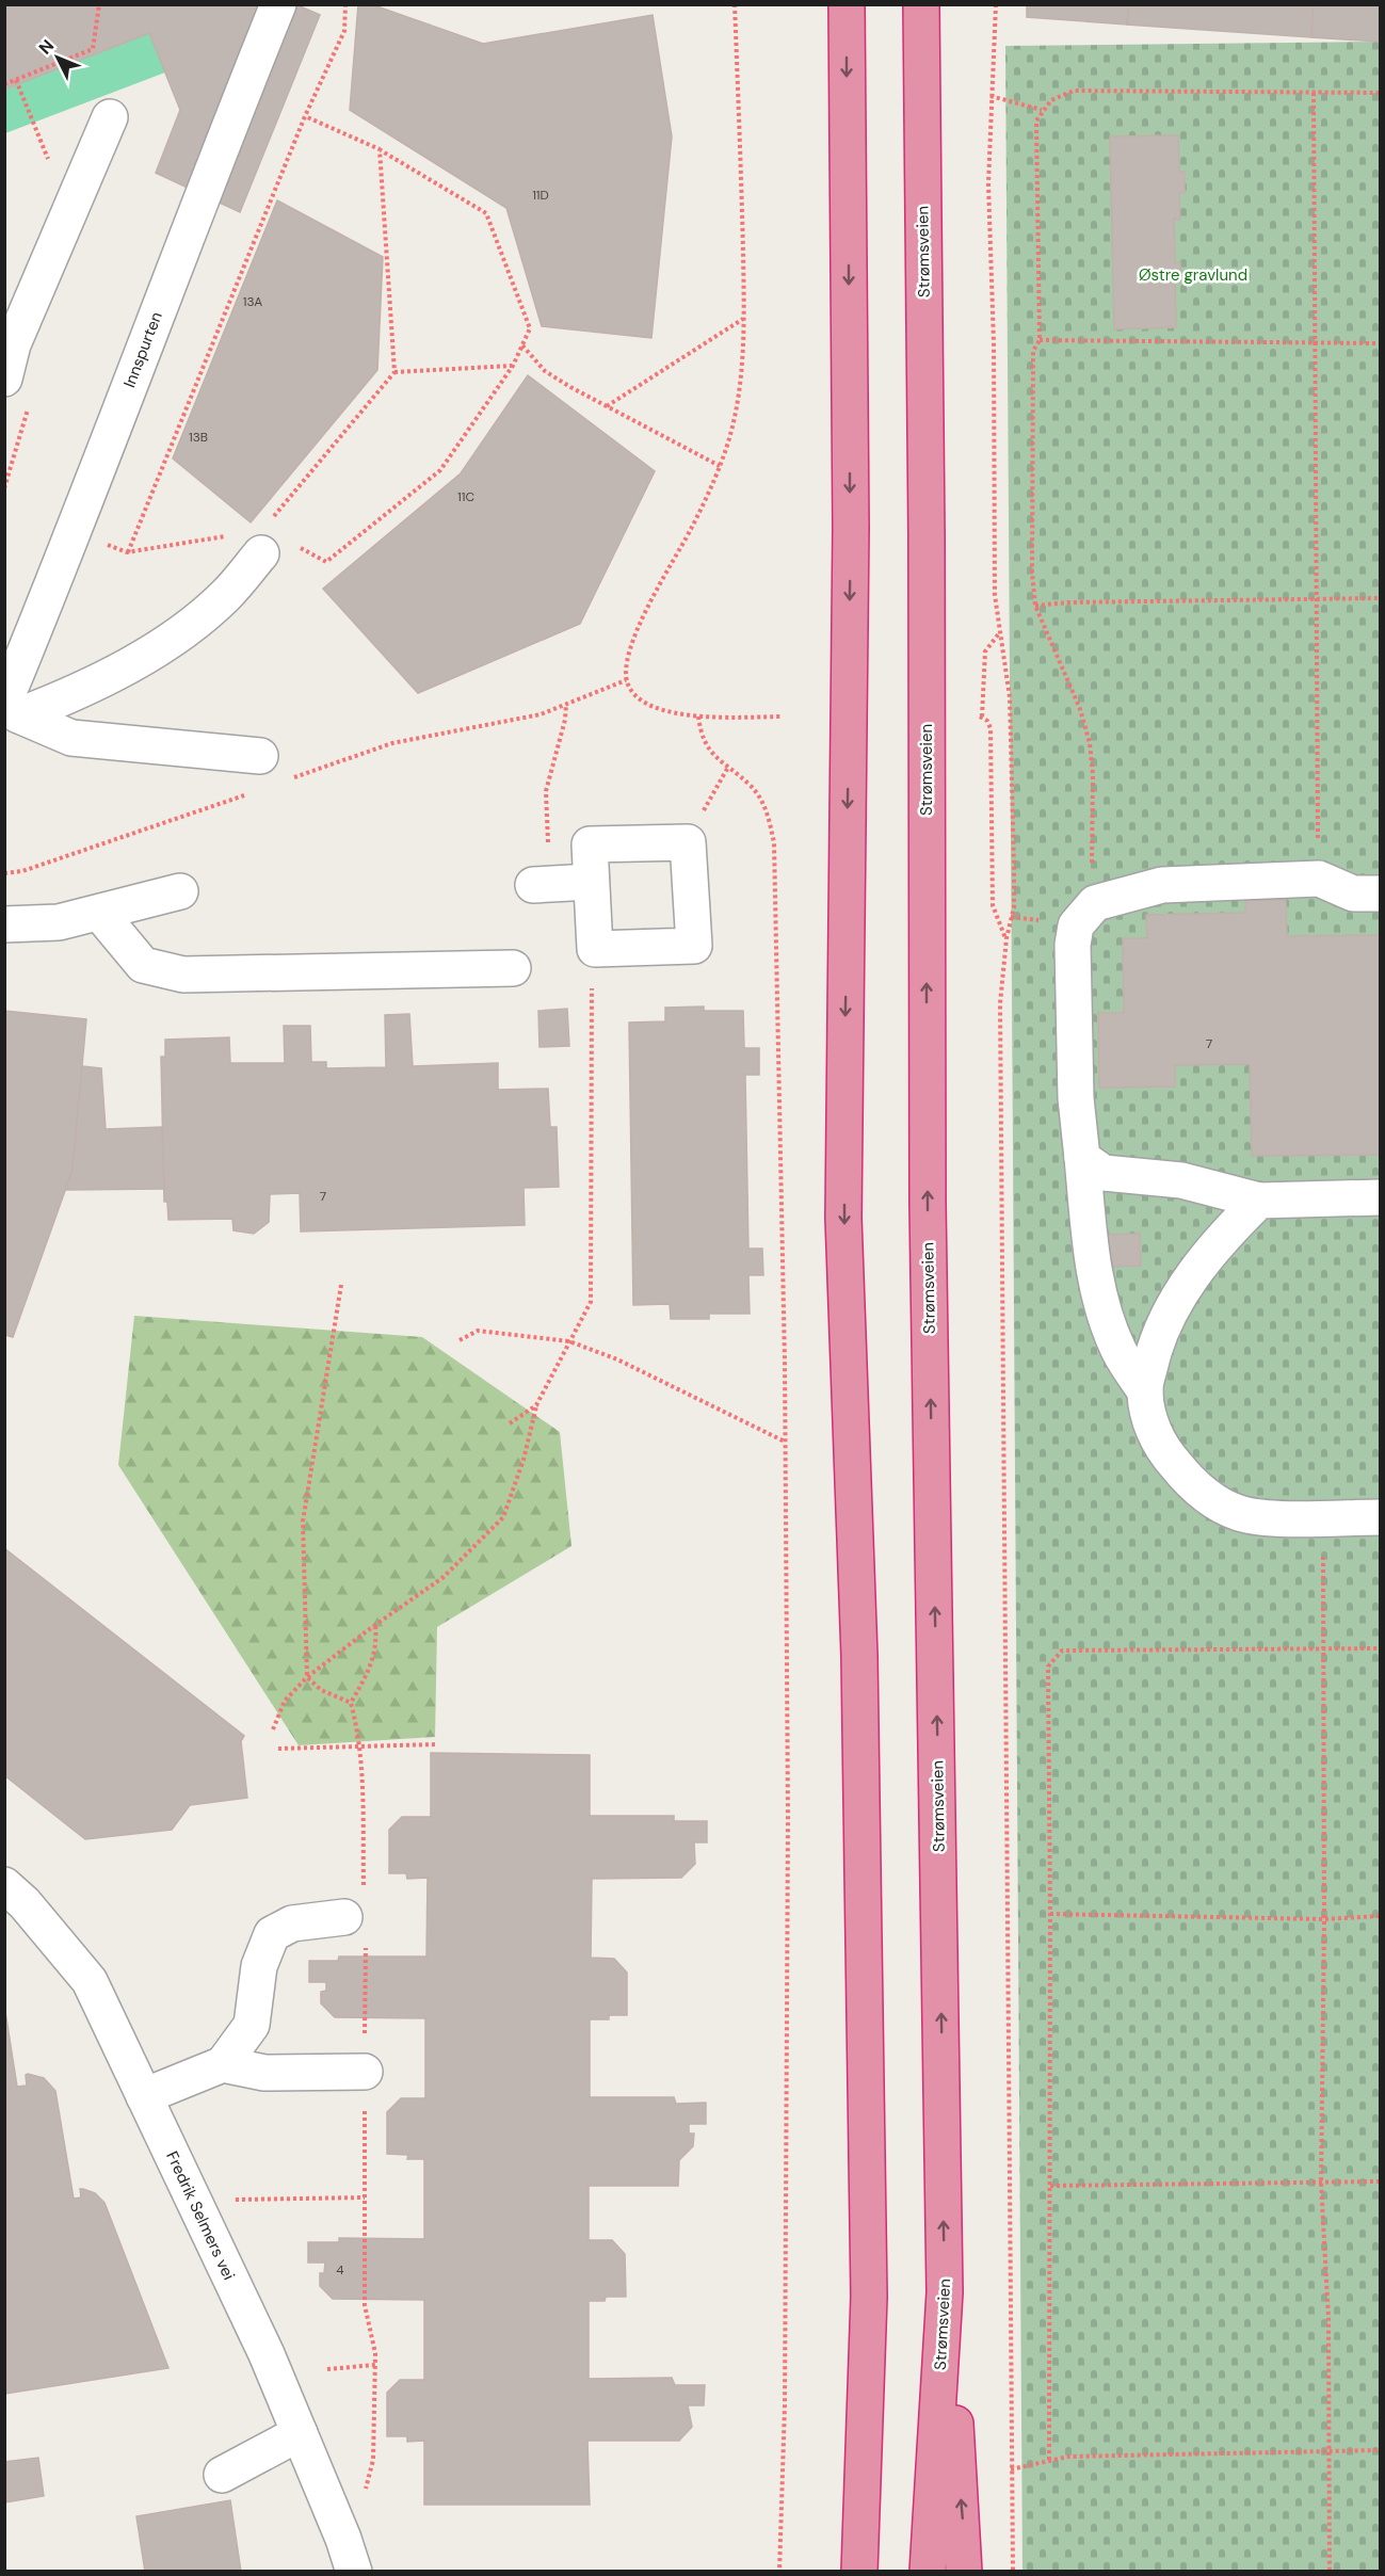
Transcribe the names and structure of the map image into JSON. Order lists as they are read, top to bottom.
{
  "streets": {
    "highway": ["Strømsveien"],
    "street": ["Innspurten", "Fredrik Selmers vei"]
  },
  "parks": ["Østre gravlund"],
  "house_numbers": [
    "11D",
    "13A",
    "13B",
    "11C",
    "7",
    "7",
    "4"
  ],
  "north": "top left"
}
